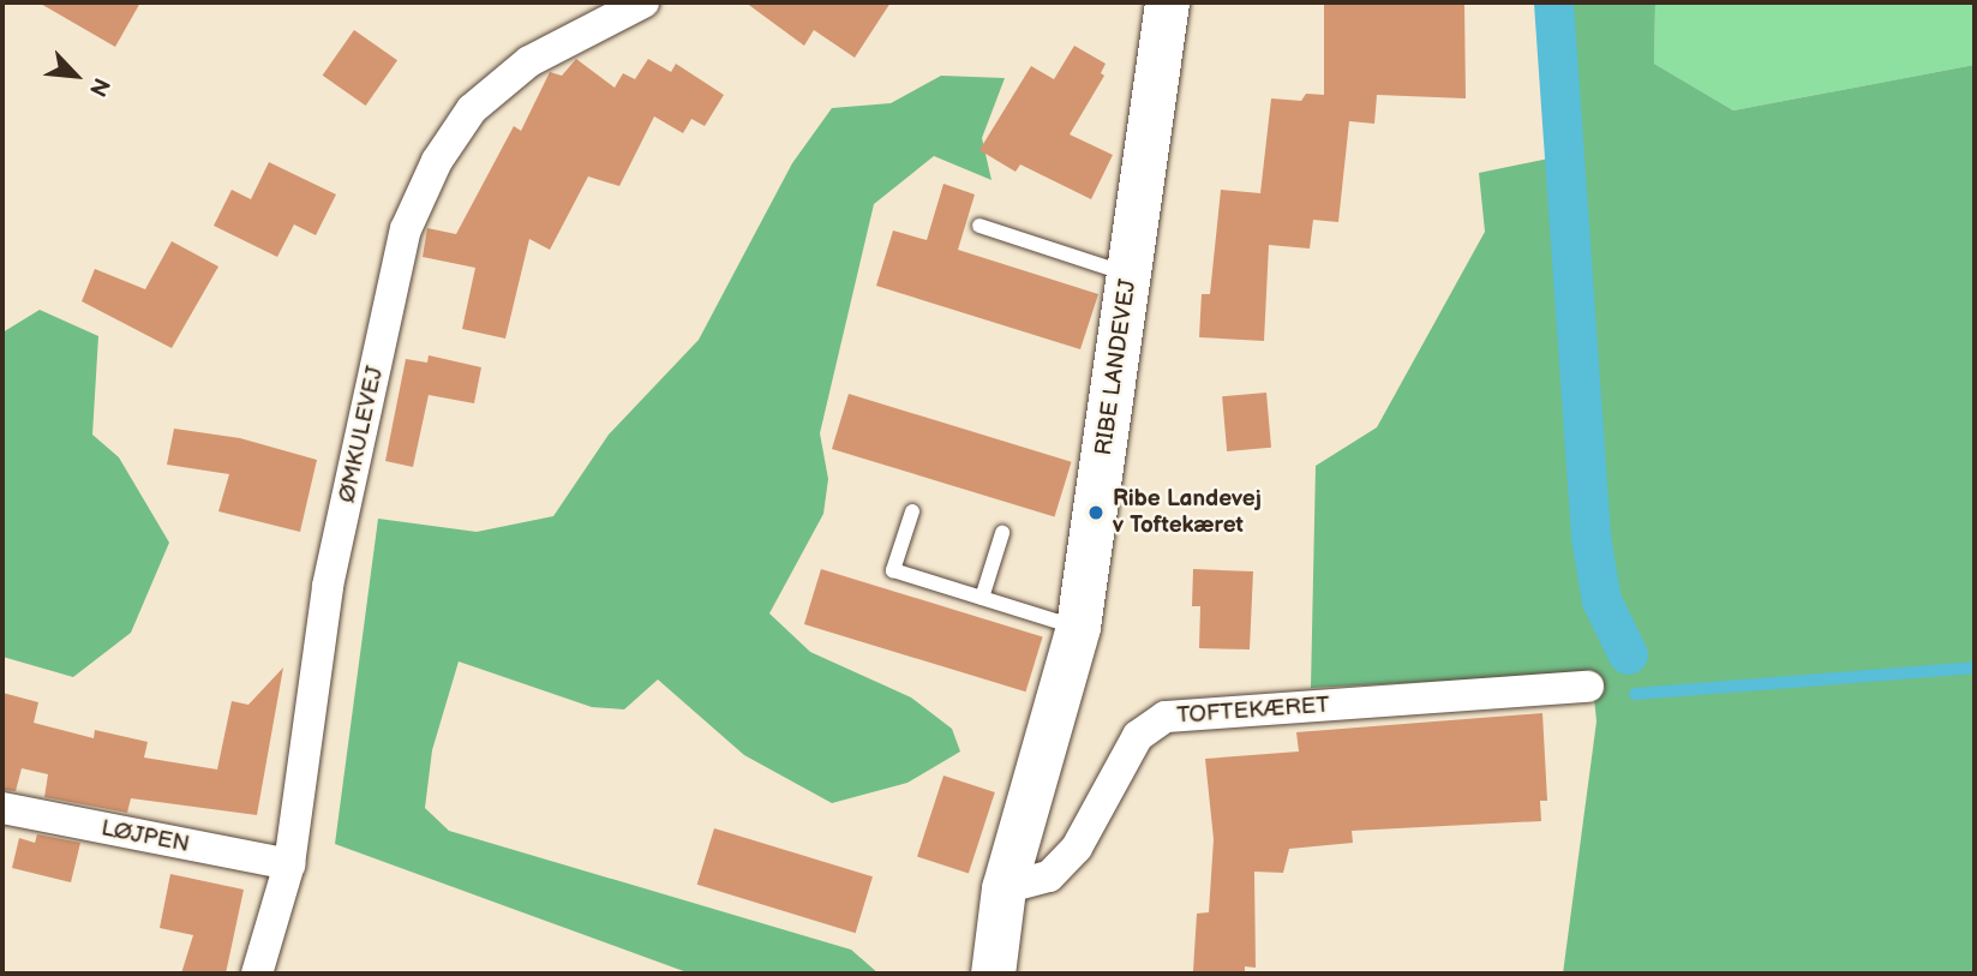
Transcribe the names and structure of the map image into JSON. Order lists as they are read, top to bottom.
{
  "streets": {
    "main road": ["RIBE LANDEVEJ"],
    "street": ["ØMKULEVEJ", "TOFTEKÆRET", "LØJPEN"]
  },
  "crossings": [
    ["RIBE LANDEVEJ", "TOFTEKÆRET"],
    ["ØMKULEVEJ", "LØJPEN"]
  ],
  "places": ["Ribe Landevej v Toftekæret"],
  "north": "bottom right"
}
